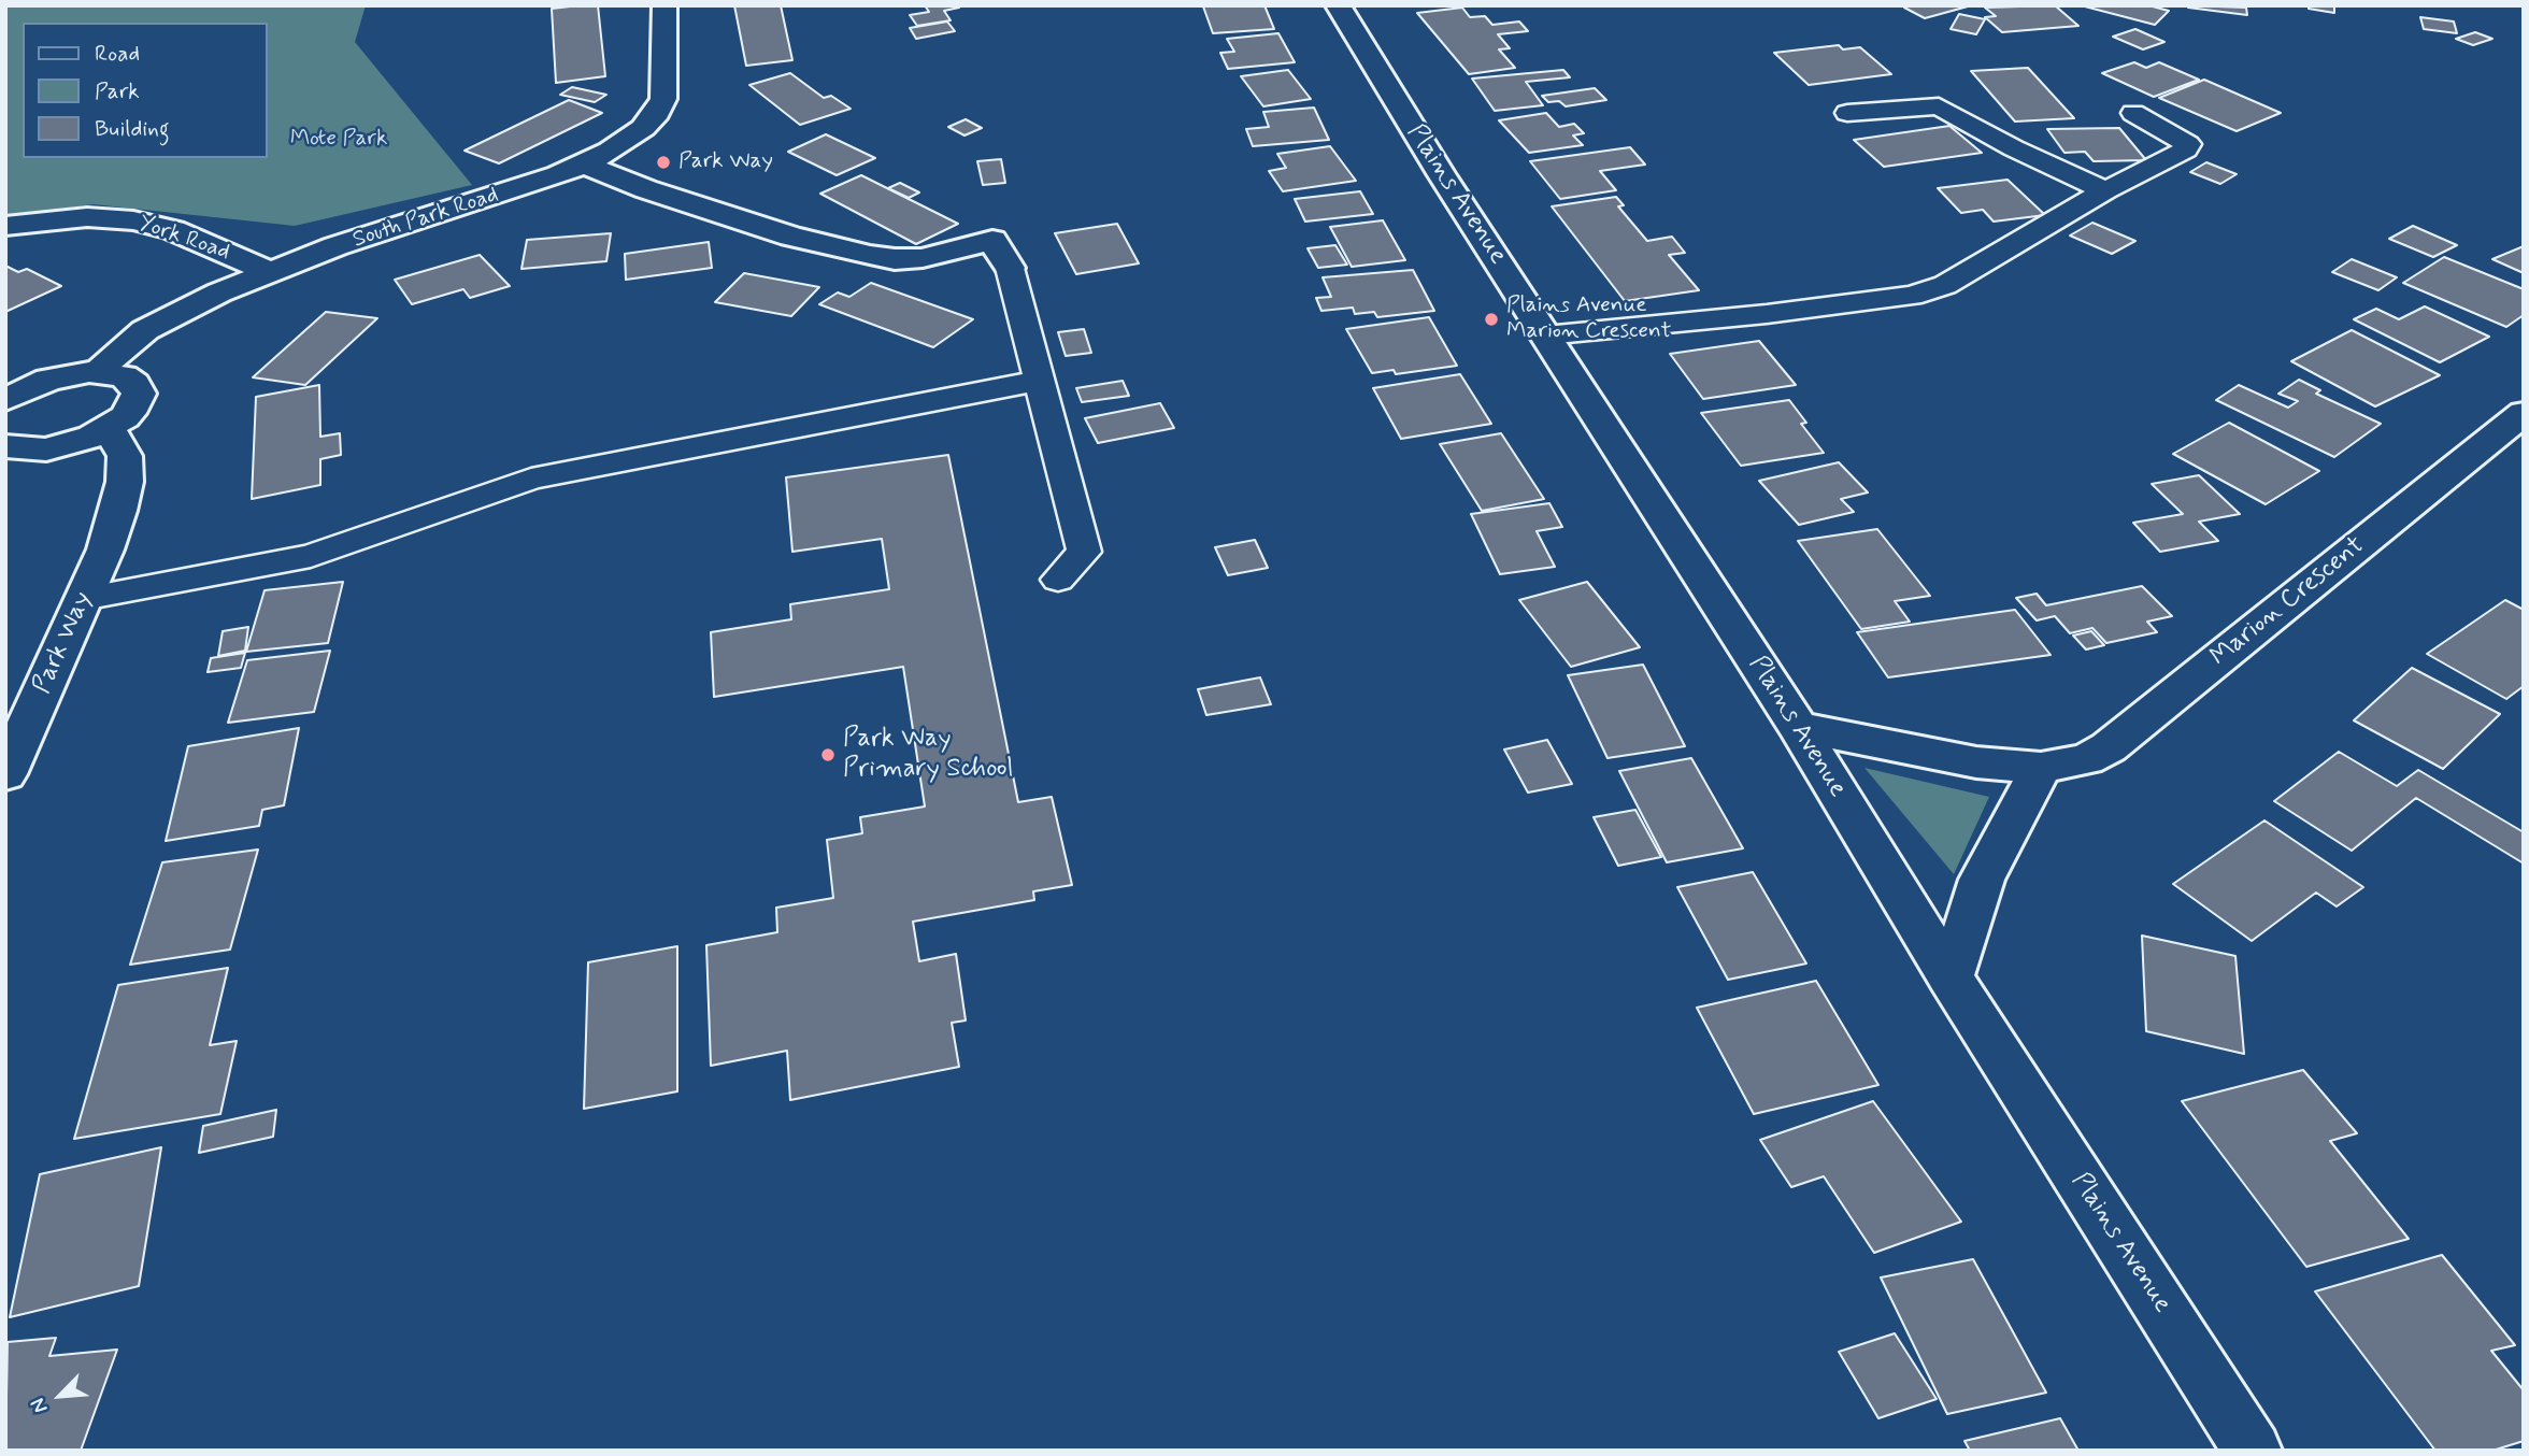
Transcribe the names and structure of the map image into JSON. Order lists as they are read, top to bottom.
{
  "streets": {
    "street": [
      "Plains Avenue",
      "South Park Road",
      "York Road",
      "Marion Crescent",
      "Park Way"
    ]
  },
  "crossings": [
    ["Plains Avenue", "Marion Crescent"],
    ["South Park Road", "York Road"]
  ],
  "parks": ["Mote Park"],
  "places": ["Park Way", "Plains Avenue Marion Crescent", "Park Way Primary School"],
  "legend": ["Road", "Park", "Building"],
  "north": "bottom left"
}
